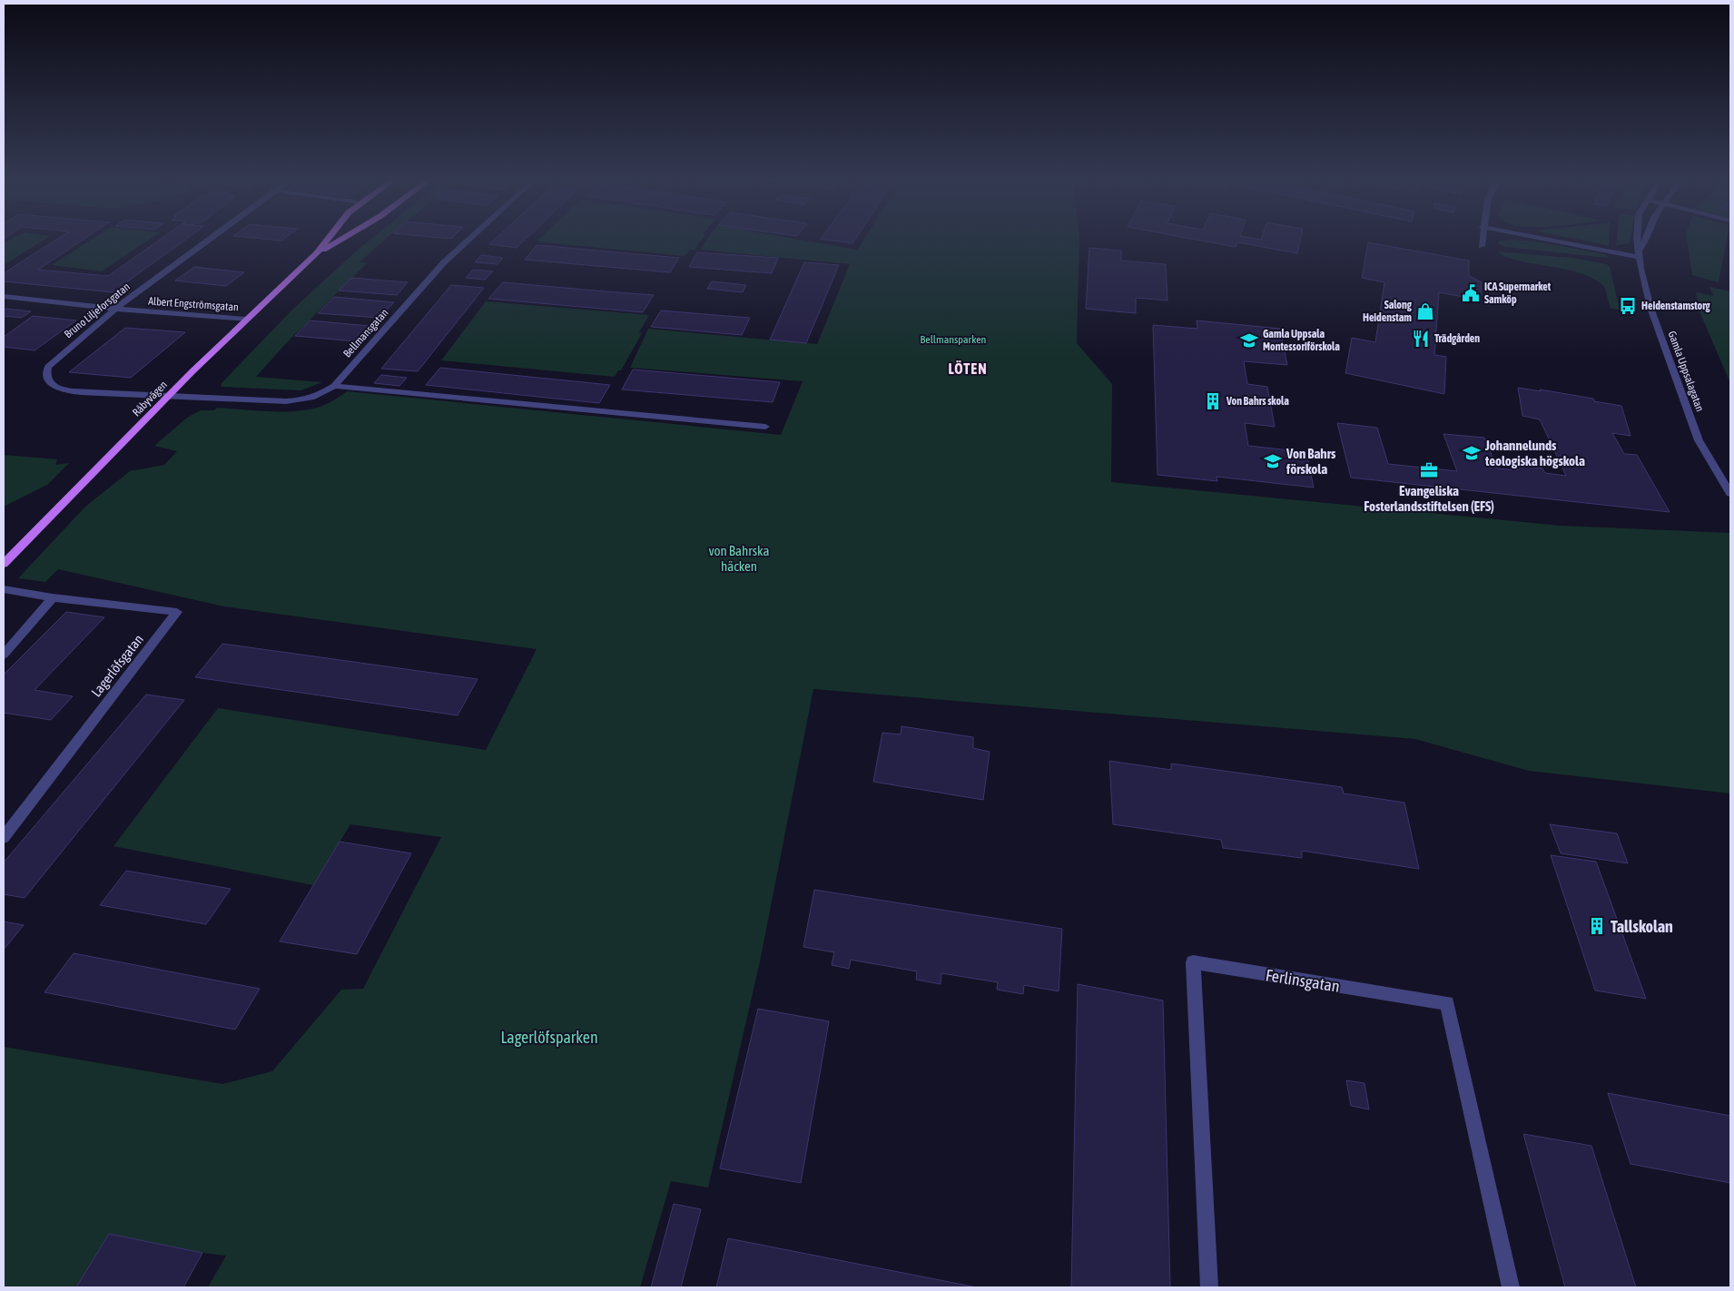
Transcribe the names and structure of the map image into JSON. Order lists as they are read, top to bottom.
{
  "streets": {
    "main road": ["Råbyvägen"],
    "street": [
      "Albert Engströmsgatan",
      "Bruno Liljeforsgatan",
      "Bellmansgatan",
      "Gamla Uppsalagatan",
      "Lagerlöfsgatan",
      "Ferlinsgatan"
    ]
  },
  "crossings": [
    ["Albert Engströmsgatan", "Bruno Liljeforsgatan"],
    ["Albert Engströmsgatan", "Råbyvägen"],
    ["Bruno Liljeforsgatan", "Bellmansgatan"],
    ["Bruno Liljeforsgatan", "Råbyvägen"],
    ["Bellmansgatan", "Råbyvägen"]
  ],
  "districts": ["LÖTEN"],
  "parks": ["Bellmansparken", "von Bahrska häcken", "Lagerlöfsparken"],
  "places": {
    "public building": ["ICA Supermarket Samköp"],
    "bus stop": ["Heidenstamstorg"],
    "shop": ["Salong Heidenstam"],
    "restaurant": ["Trädgården"],
    "school or university": ["Gamla Uppsala Montessoriförskola", "Johannelunds teologiska högskola", "Von Bahrs förskola"],
    "building": ["Von Bahrs skola", "Tallskolan"],
    "office": ["Evangeliska Fosterlandsstiftelsen (EFS)"]
  }
}
